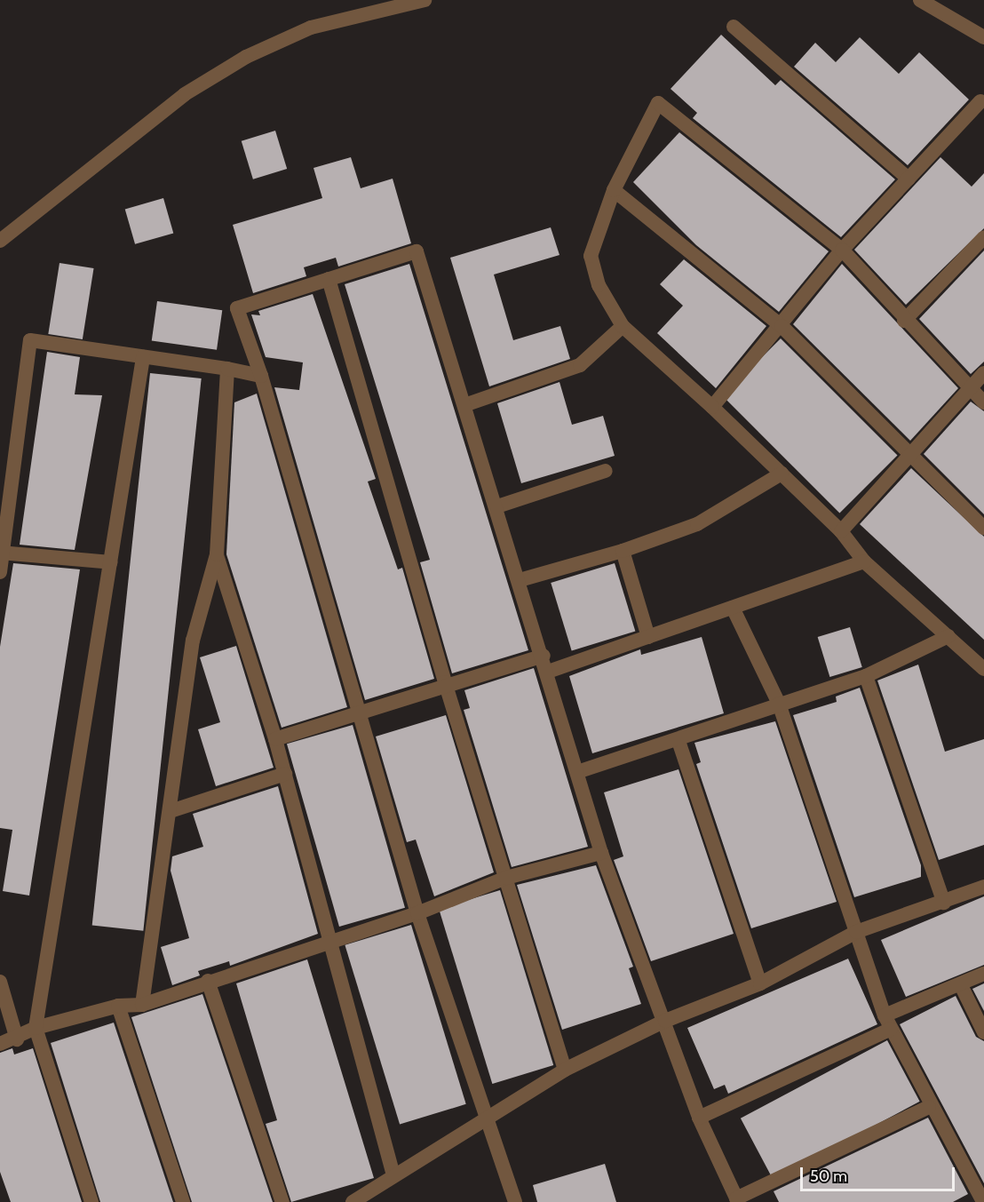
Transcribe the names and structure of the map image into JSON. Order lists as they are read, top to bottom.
{
  "scale_bar": "50 m"
}
